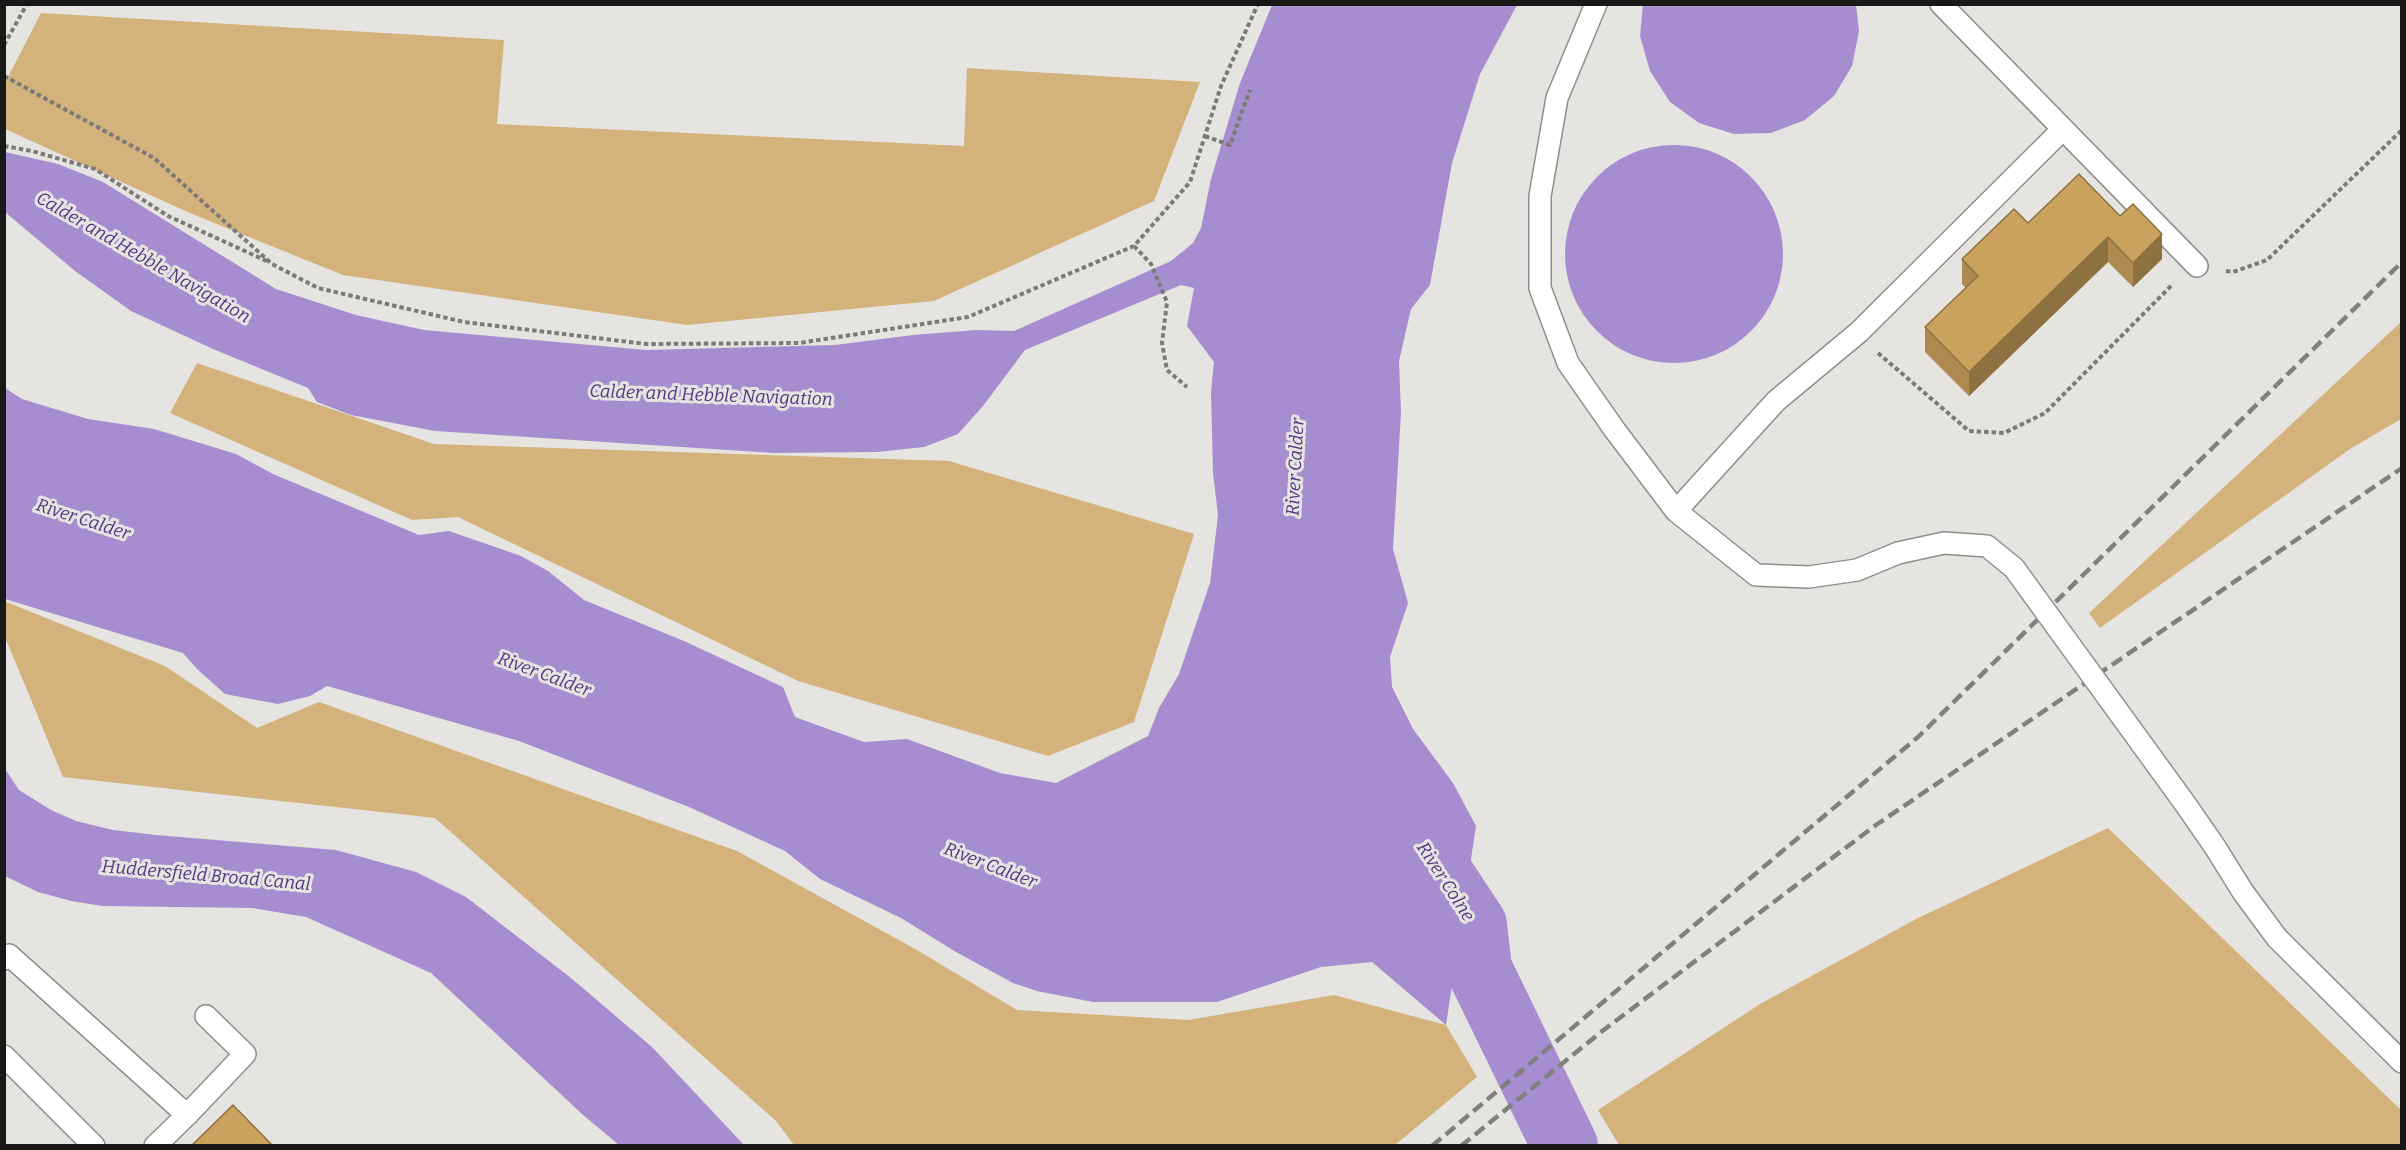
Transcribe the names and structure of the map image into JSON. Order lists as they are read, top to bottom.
{
  "water": [
    "Calder and Hebble Navigation",
    "River Calder",
    "Huddersfield Broad Canal",
    "River Colne"
  ]
}
